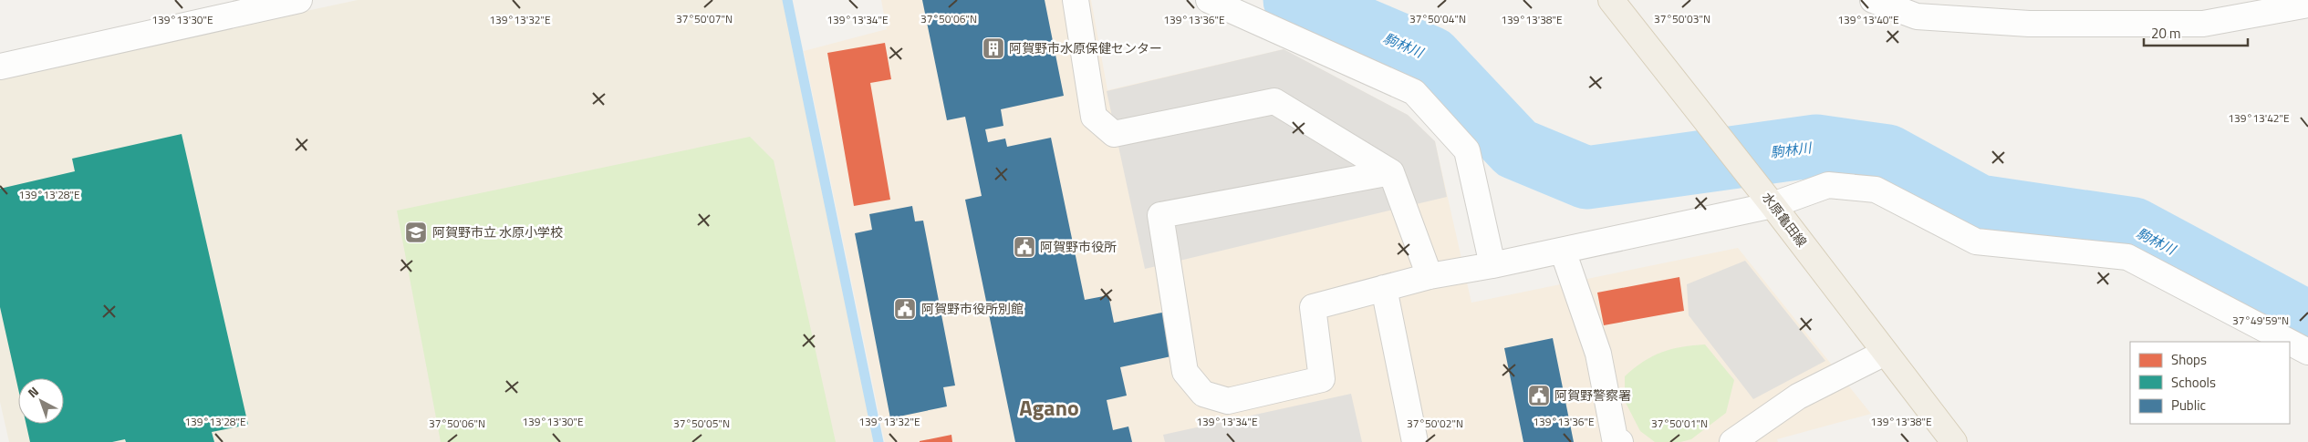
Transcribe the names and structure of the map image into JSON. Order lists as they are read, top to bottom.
{
  "streets": {
    "main road": ["水原亀田線"]
  },
  "districts": ["Agano"],
  "water": ["駒林川"],
  "places": {
    "building": ["阿賀野市水原保健センター"],
    "school or university": ["阿賀野市立 水原小学校"],
    "public building": ["阿賀野市役所", "阿賀野市役所別館", "阿賀野警察署"]
  },
  "legend": ["Shops", "Schools", "Public"],
  "scale_bar": "20 m",
  "north": "top left",
  "coordinates": [
    "37°50'07\"N",
    "37°50'06\"N",
    "37°50'04\"N",
    "37°50'03\"N",
    "139°13'30\"E",
    "139°13'32\"E",
    "139°13'34\"E",
    "139°13'36\"E",
    "139°13'38\"E",
    "139°13'40\"E",
    "139°13'42\"E",
    "139°13'28\"E",
    "37°49'59\"N",
    "37°50'05\"N",
    "37°50'02\"N",
    "37°50'01\"N"
  ]
}
